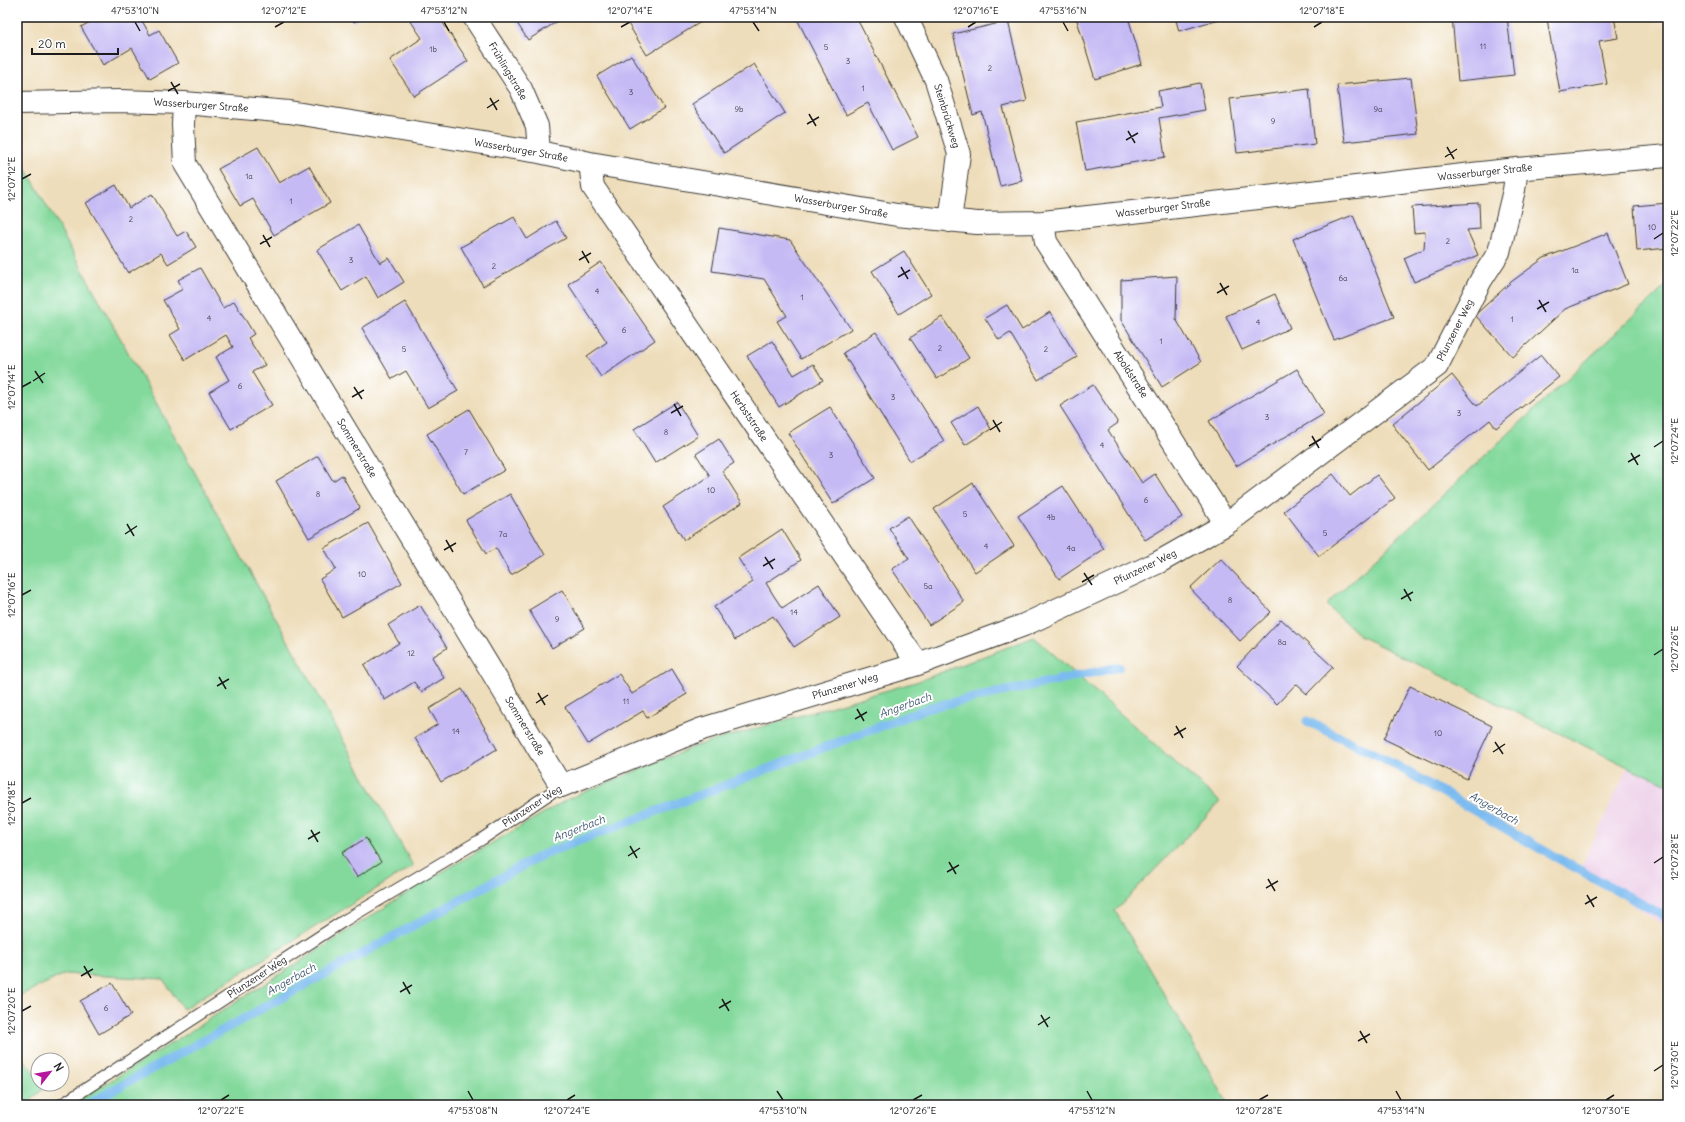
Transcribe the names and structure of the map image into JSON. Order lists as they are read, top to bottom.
{
  "streets": {
    "street": [
      "Frühlingstraße",
      "Wasserburger Straße",
      "Steinbrückweg",
      "Pfunzener Weg",
      "Aboldstraße",
      "Herbststraße",
      "Sommerstraße"
    ]
  },
  "crossings": [
    ["Frühlingstraße", "Wasserburger Straße"],
    ["Wasserburger Straße", "Steinbrückweg"],
    ["Wasserburger Straße", "Pfunzener Weg"],
    ["Wasserburger Straße", "Aboldstraße"],
    ["Wasserburger Straße", "Herbststraße"],
    ["Wasserburger Straße", "Sommerstraße"],
    ["Pfunzener Weg", "Aboldstraße"],
    ["Pfunzener Weg", "Herbststraße"],
    ["Pfunzener Weg", "Sommerstraße"]
  ],
  "water": ["Angerbach"],
  "house_numbers": [
    "11",
    "5",
    "1b",
    "3",
    "2",
    "1",
    "3",
    "9b",
    "9a",
    "9",
    "1a",
    "1",
    "2",
    "10",
    "2",
    "3",
    "2",
    "1a",
    "6a",
    "4",
    "1",
    "4",
    "1",
    "4",
    "6",
    "1",
    "2",
    "5",
    "2",
    "6",
    "3",
    "3",
    "3",
    "8",
    "4",
    "7",
    "3",
    "10",
    "8",
    "6",
    "5",
    "4b",
    "5",
    "7a",
    "4",
    "4a",
    "10",
    "5a",
    "8",
    "14",
    "9",
    "8a",
    "12",
    "11",
    "14",
    "10",
    "6"
  ],
  "scale_bar": "20 m",
  "north": "top right",
  "coordinates": [
    "47°53'10\"N",
    "12°07'12\"E",
    "47°53'12\"N",
    "12°07'14\"E",
    "47°53'14\"N",
    "12°07'16\"E",
    "47°53'16\"N",
    "12°07'18\"E",
    "12°07'22\"E",
    "12°07'24\"E",
    "12°07'26\"E",
    "12°07'28\"E",
    "12°07'20\"E",
    "12°07'30\"E",
    "47°53'08\"N"
  ]
}
